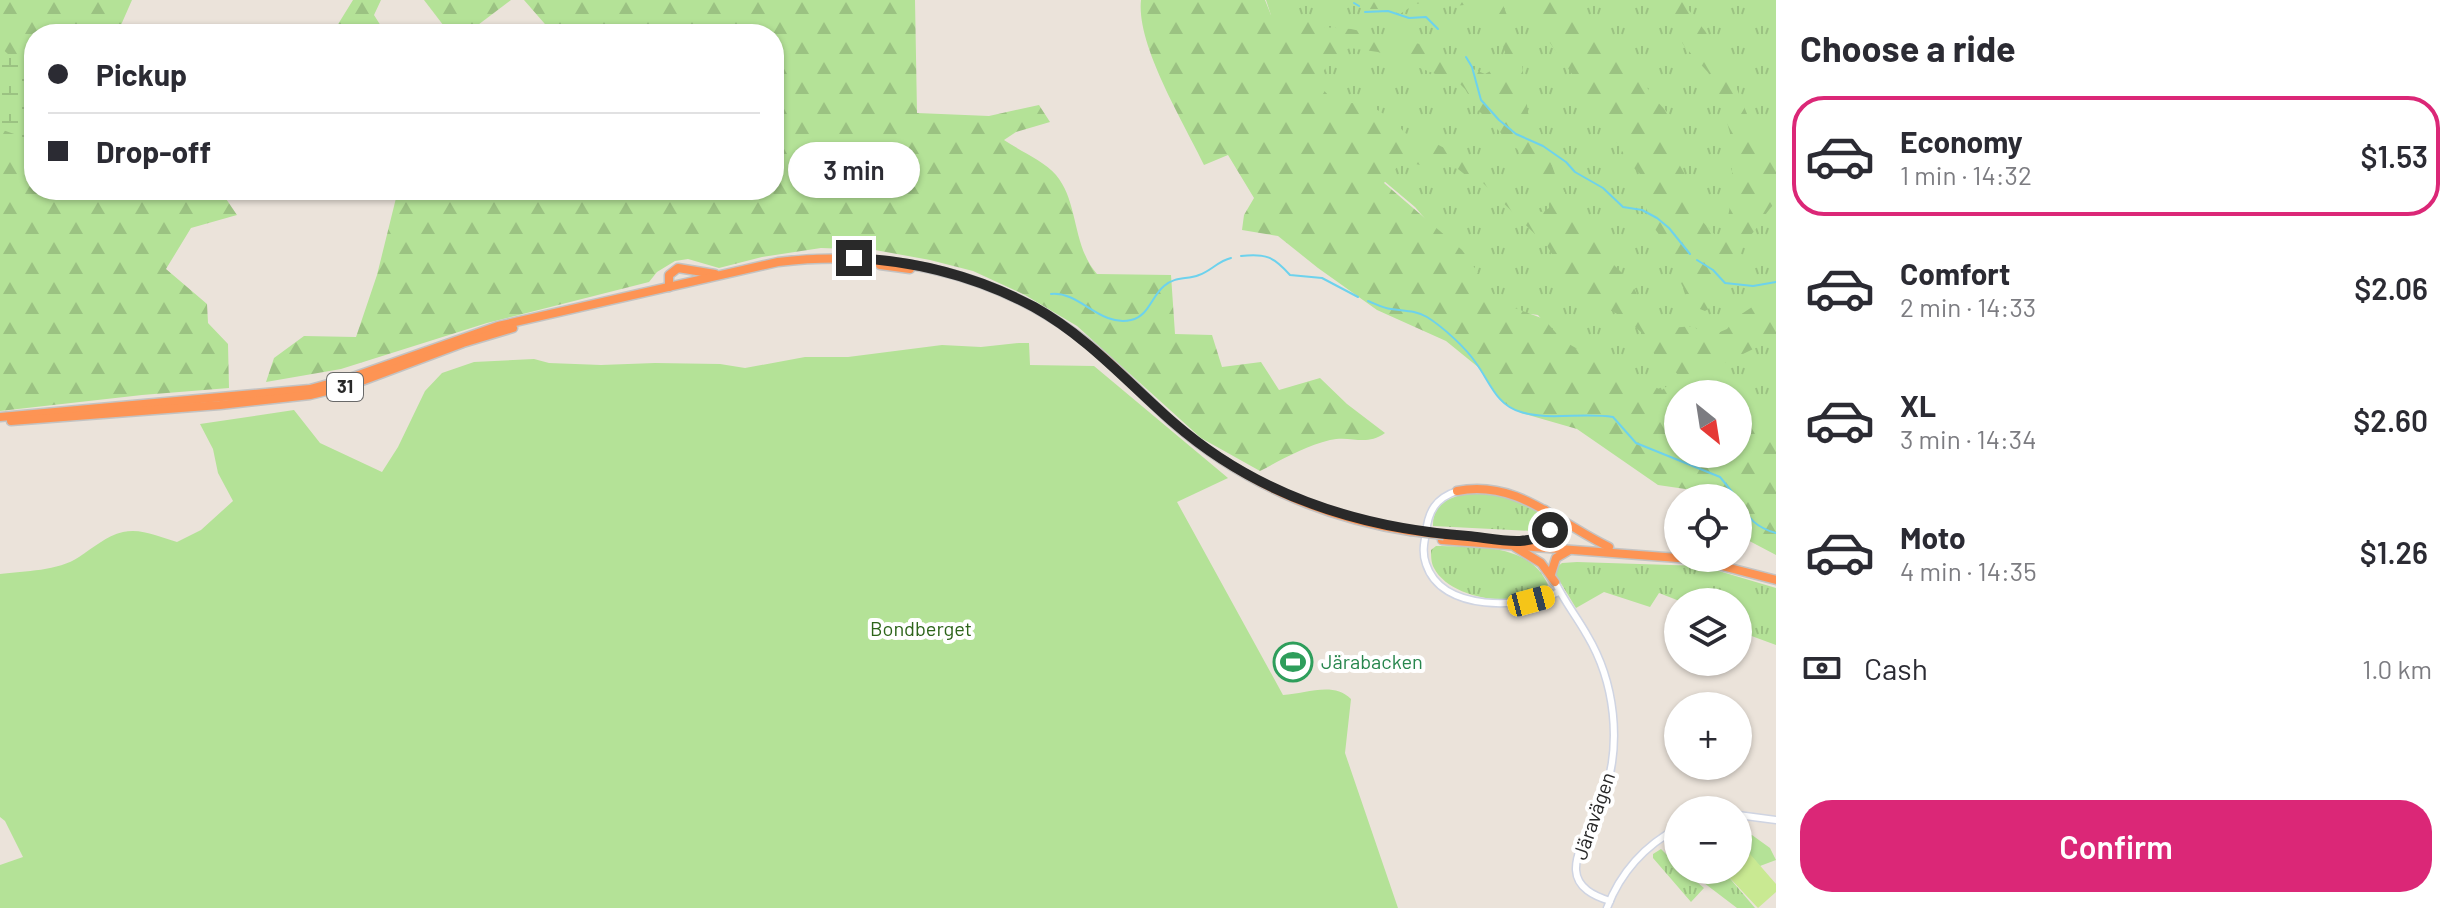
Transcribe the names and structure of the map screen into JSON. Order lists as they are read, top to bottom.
{
  "streets": {
    "highway": ["31"],
    "street": ["Järavägen"]
  },
  "parks": ["Bondberget"],
  "places": {
    "sports": ["Järabacken"]
  },
  "north": "bottom right",
  "page": {
    "heading": "Choose a ride",
    "banner": ["Pickup", "Drop-off"],
    "list": [
      {
        "name": "Economy",
        "note": "1 min · 14:32",
        "value": "$1.53"
      },
      {
        "name": "Comfort",
        "note": "2 min · 14:33",
        "value": "$2.06"
      },
      {
        "name": "XL",
        "note": "3 min · 14:34",
        "value": "$2.60"
      },
      {
        "name": "Moto",
        "note": "4 min · 14:35",
        "value": "$1.26"
      }
    ],
    "bubble": "3 min",
    "map_buttons": ["+", "−"],
    "pay": ["Cash", "1.0 km"],
    "buttons": "Confirm"
  }
}
